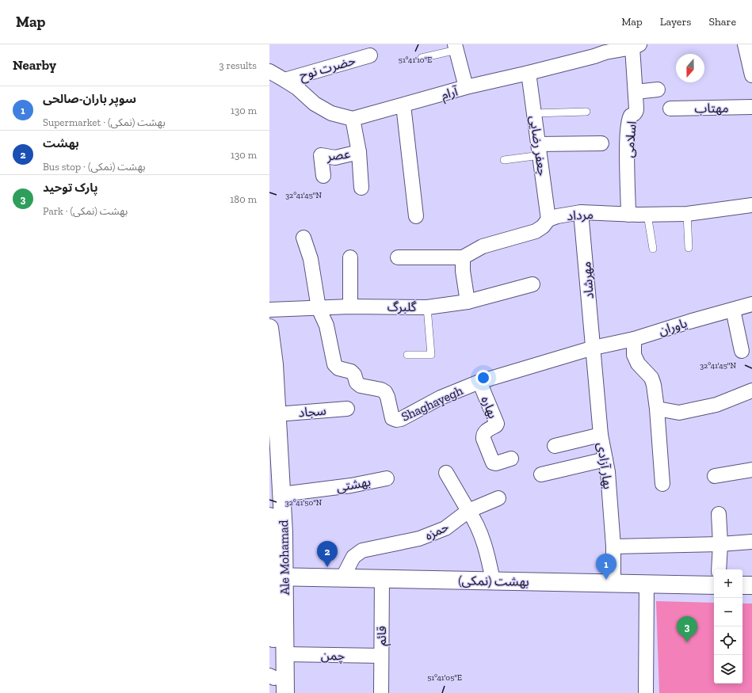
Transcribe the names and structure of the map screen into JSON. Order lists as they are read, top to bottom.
{
  "streets": {
    "main road": ["Ale Mohamad", "بهشت (نمکی)"],
    "street": [
      "حضرت نوح",
      "آرام",
      "مهتاب",
      "اسلامی",
      "جعفر رضایی",
      "عصر",
      "مرداد",
      "مهرشاد",
      "گلبرگ",
      "یاوران",
      "Shaghayegh",
      "بهاره",
      "سجاد",
      "بهار آزادی",
      "بهشتی",
      "حمزه",
      "قائم",
      "چمن"
    ]
  },
  "crossings": [
    ["حضرت نوح", "آرام"],
    ["آرام", "اسلامی"],
    ["آرام", "جعفر رضایی"],
    ["آرام", "عصر"],
    ["اسلامی", "مرداد"],
    ["جعفر رضایی", "مرداد"],
    ["مرداد", "مهرشاد"],
    ["مهرشاد", "یاوران"],
    ["مهرشاد", "Shaghayegh"],
    ["مهرشاد", "بهار آزادی"],
    ["گلبرگ", "Shaghayegh"],
    ["یاوران", "Shaghayegh"],
    ["یاوران", "بهار آزادی"],
    ["Shaghayegh", "بهاره"],
    ["Shaghayegh", "بهار آزادی"],
    ["سجاد", "Ale Mohamad"],
    ["بهار آزادی", "بهشت (نمکی)"],
    ["بهشتی", "Ale Mohamad"],
    ["حمزه", "بهشت (نمکی)"],
    ["Ale Mohamad", "بهشت (نمکی)"],
    ["Ale Mohamad", "چمن"],
    ["بهشت (نمکی)", "قائم"],
    ["قائم", "چمن"]
  ],
  "north": "bottom",
  "page": {
    "header": "Map",
    "nav": ["Map", "Layers", "Share"],
    "heading": ["Nearby", "3 results"],
    "list": [
      {
        "mark": "1",
        "name": "سوپر باران-صالحی",
        "note": "Supermarket · بهشت (نمکی)",
        "value": "130 m"
      },
      {
        "mark": "2",
        "name": "بهشت",
        "note": "Bus stop · بهشت (نمکی)",
        "value": "130 m"
      },
      {
        "mark": "3",
        "name": "پارک توحید",
        "note": "Park · بهشت (نمکی)",
        "value": "180 m"
      }
    ],
    "pins": ["2", "1", "3"],
    "map_buttons": ["+", "−"]
  },
  "coordinates": [
    "51°41'10\"E",
    "32°41'45\"N",
    "32°41'50\"N",
    "51°41'05\"E"
  ]
}
